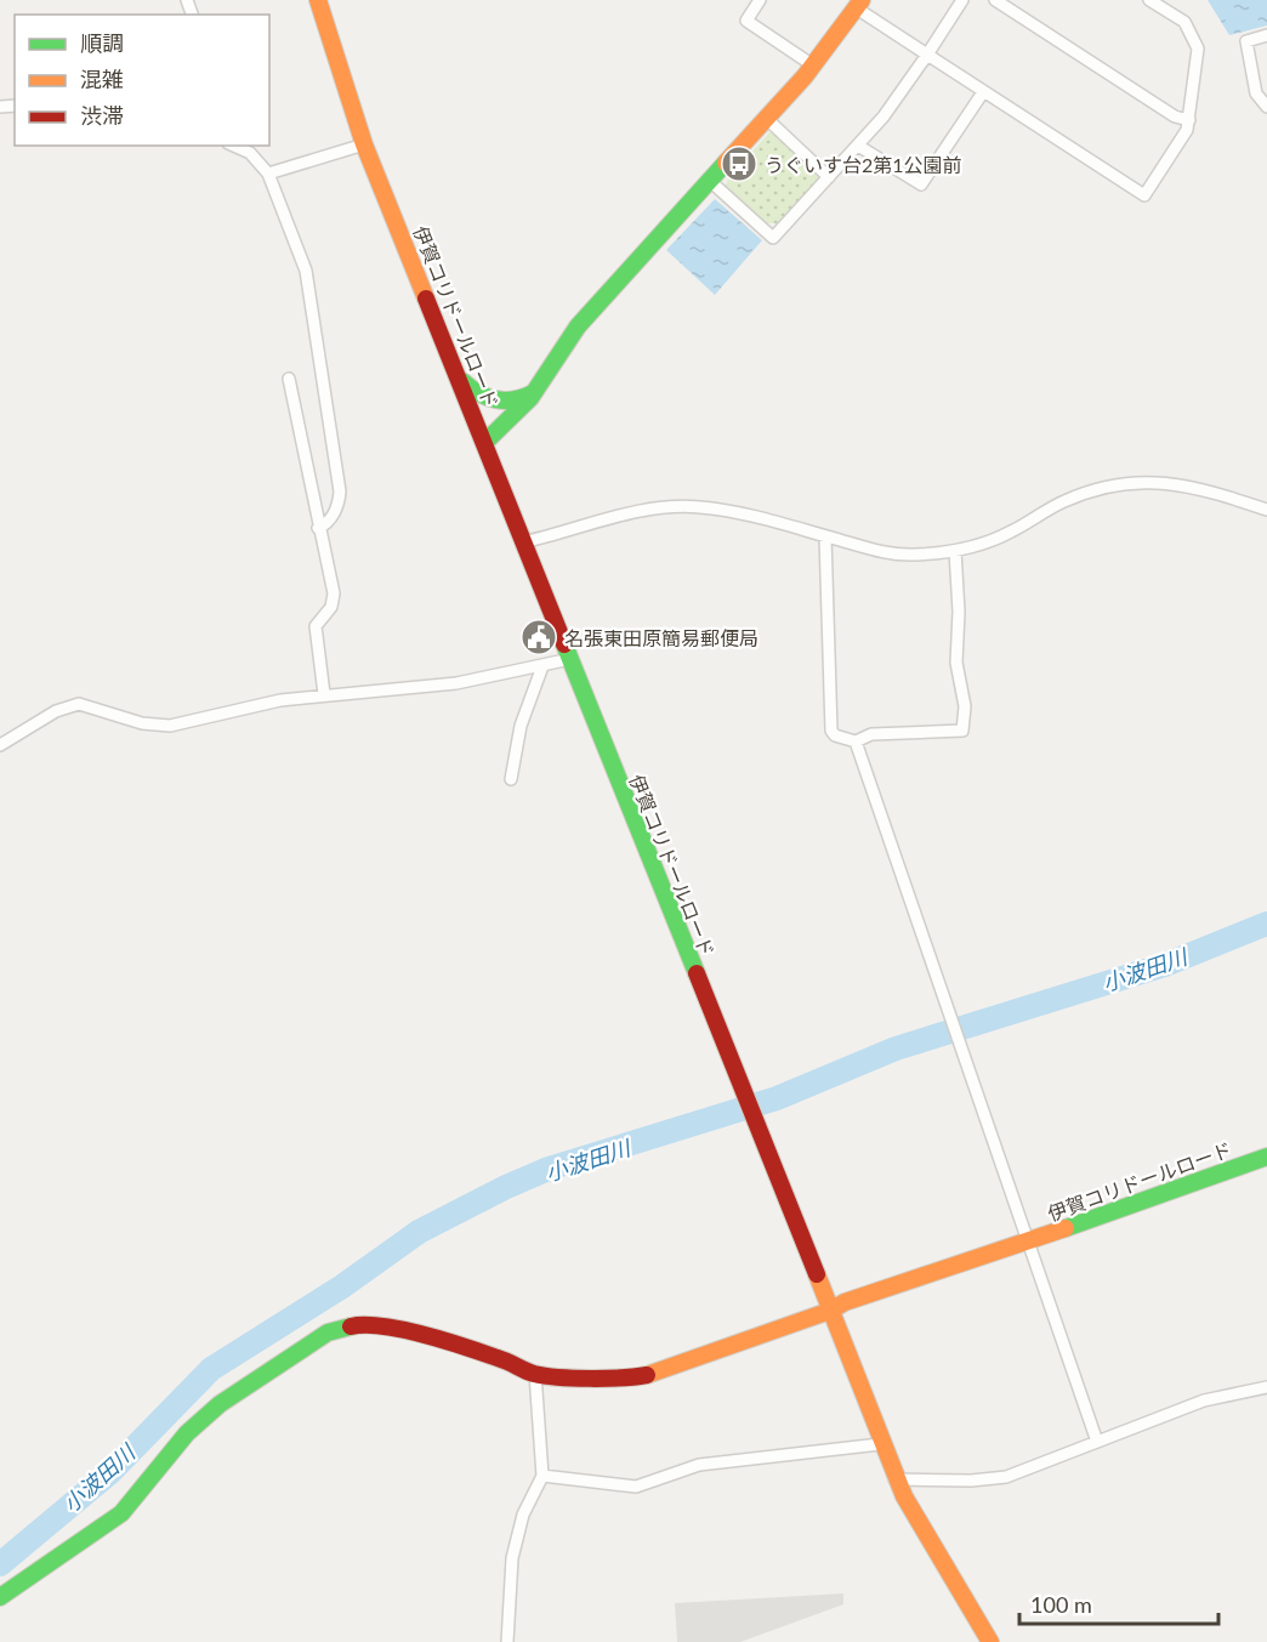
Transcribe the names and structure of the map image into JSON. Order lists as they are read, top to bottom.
{
  "streets": {
    "street": ["伊賀コリドールロード"]
  },
  "water": ["小波田川"],
  "places": {
    "bus stop": ["うぐいす台2第1公園前"],
    "public building": ["名張東田原簡易郵便局"]
  },
  "legend": ["順調", "混雑", "渋滞"],
  "scale_bar": "100 m"
}
